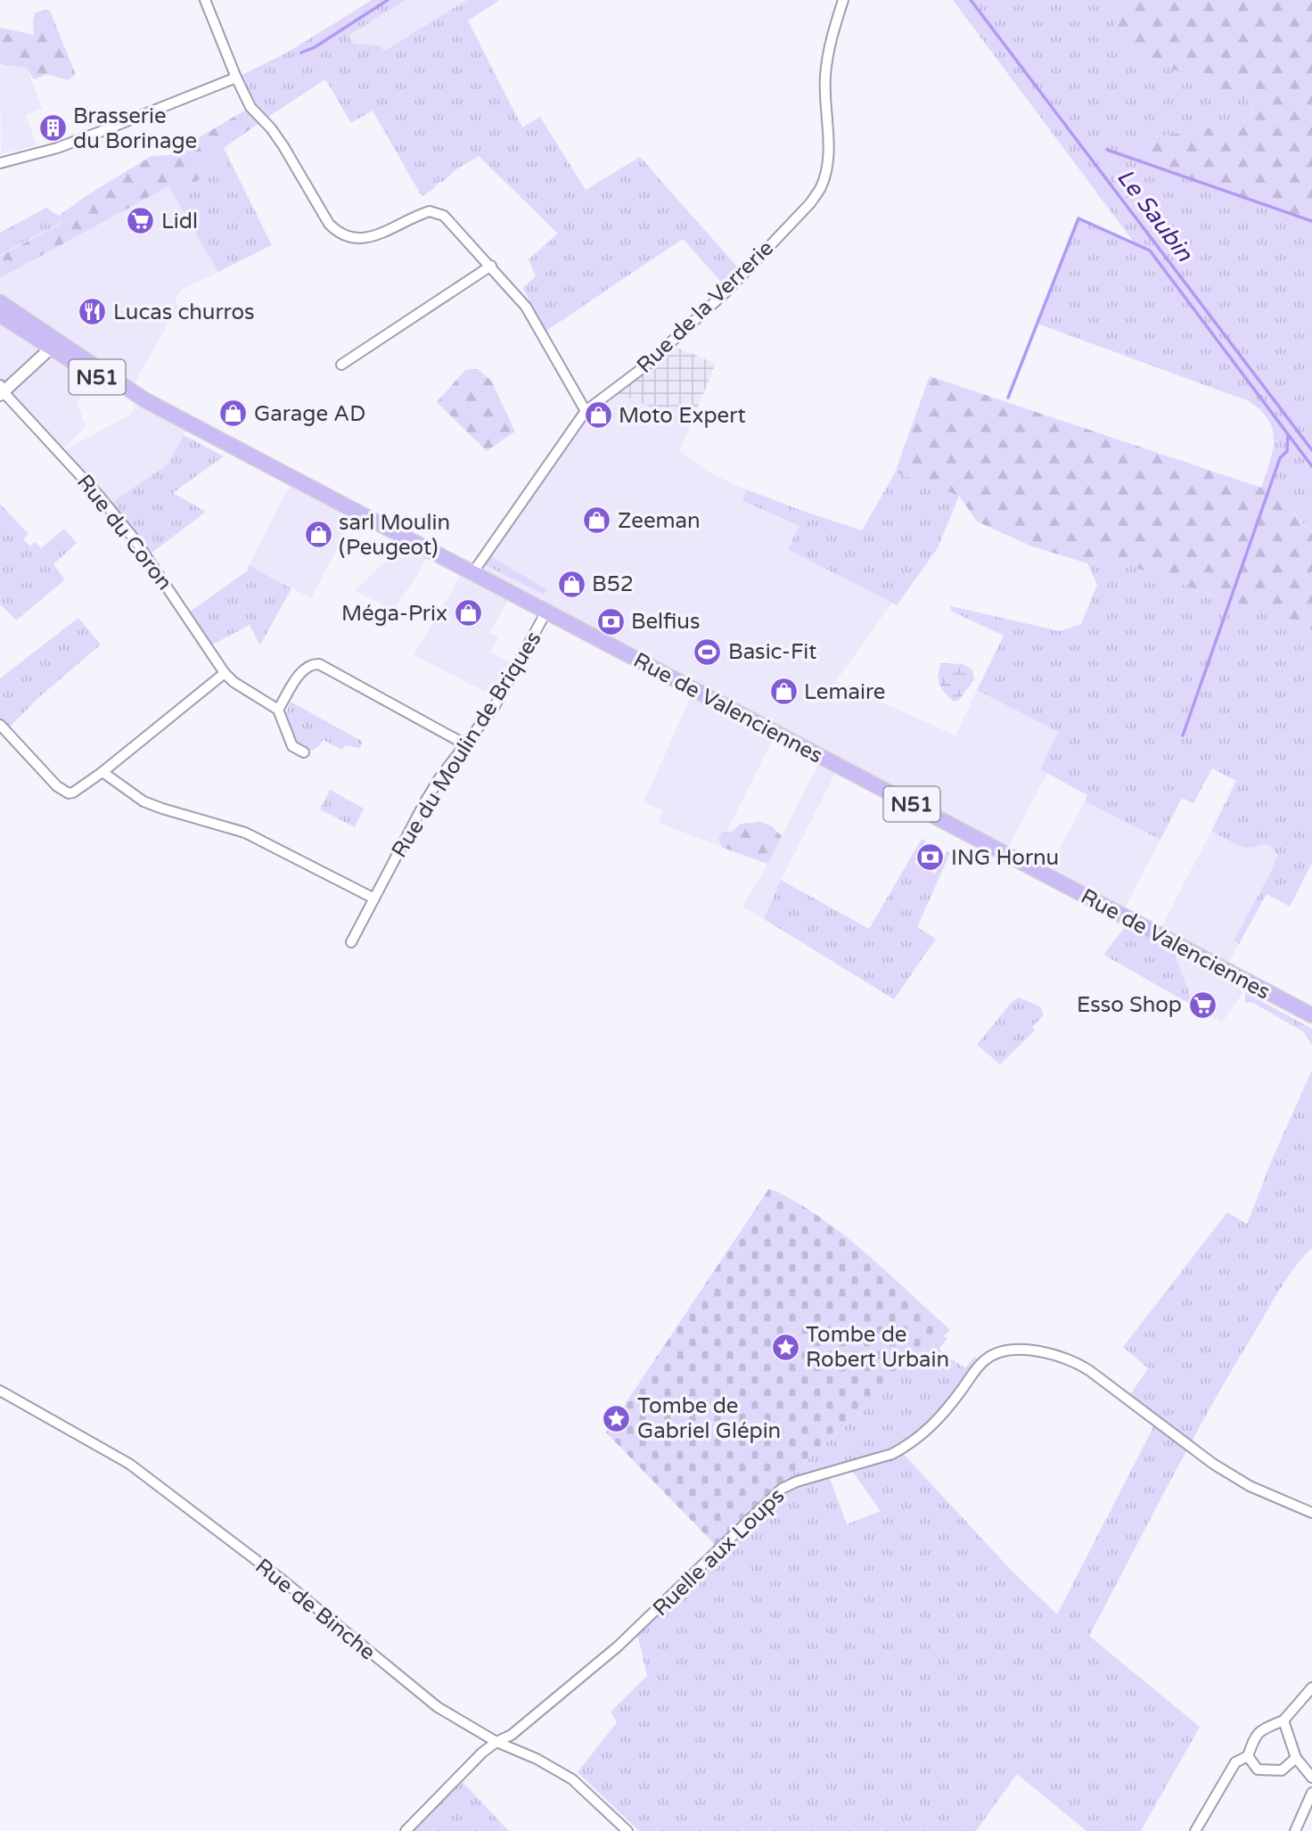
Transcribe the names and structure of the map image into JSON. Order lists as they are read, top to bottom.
{
  "streets": {
    "main road": ["N51", "Rue de Valenciennes"],
    "street": [
      "Rue de la Verrerie",
      "Rue du Coron",
      "Rue du Moulin de Briques",
      "Ruelle aux Loups",
      "Rue de Binche"
    ]
  },
  "crossings": [
    ["Rue de la Verrerie", "Rue de Valenciennes"],
    ["Rue de Valenciennes", "Rue du Moulin de Briques"],
    ["Ruelle aux Loups", "Rue de Binche"]
  ],
  "water": ["Le Saubin"],
  "places": {
    "building": ["Brasserie du Borinage"],
    "supermarket": ["Lidl", "Esso Shop"],
    "restaurant": ["Lucas churros"],
    "shop": [
      "Garage AD",
      "Moto Expert",
      "Zeeman",
      "sarl Moulin (Peugeot)",
      "B52",
      "Méga-Prix",
      "Lemaire"
    ],
    "bank": ["Belfius", "ING Hornu"],
    "sports": ["Basic-Fit"],
    "place": ["Tombe de Robert Urbain", "Tombe de Gabriel Glépin"]
  }
}
